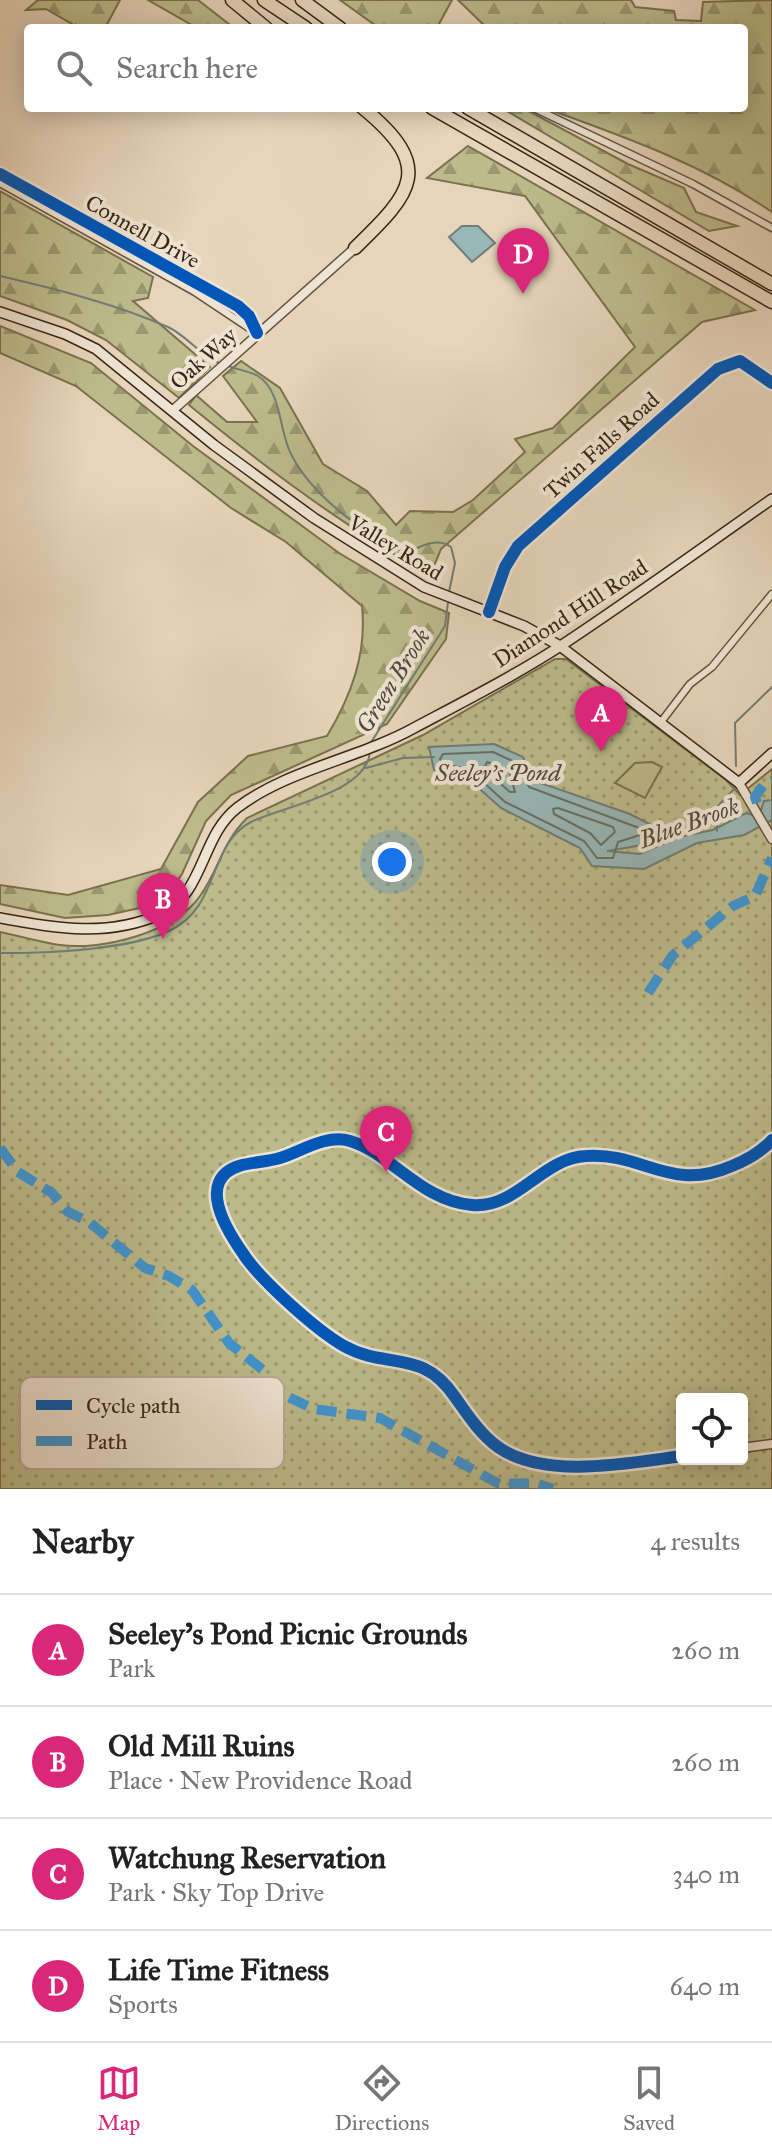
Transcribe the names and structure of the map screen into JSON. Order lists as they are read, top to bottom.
{
  "streets": {
    "main road": ["Valley Road", "Diamond Hill Road"],
    "street": ["Connell Drive", "Oak Way", "Twin Falls Road"]
  },
  "crossings": [
    ["Connell Drive", "Oak Way"],
    ["Oak Way", "Valley Road"],
    ["Twin Falls Road", "Valley Road"],
    ["Valley Road", "Diamond Hill Road"]
  ],
  "water": ["Green Brook", "Seeley's Pond", "Blue Brook"],
  "legend": ["Cycle path", "Path"],
  "page": {
    "search": "Search here",
    "pins": [
      "D",
      "A",
      "B",
      "C"
    ],
    "heading": ["Nearby", "4 results"],
    "list": [
      {
        "mark": "A",
        "name": "Seeley's Pond Picnic Grounds",
        "note": "Park",
        "value": "260 m"
      },
      {
        "mark": "B",
        "name": "Old Mill Ruins",
        "note": "Place · New Providence Road",
        "value": "260 m"
      },
      {
        "mark": "C",
        "name": "Watchung Reservation",
        "note": "Park · Sky Top Drive",
        "value": "340 m"
      },
      {
        "mark": "D",
        "name": "Life Time Fitness",
        "note": "Sports",
        "value": "640 m"
      }
    ],
    "nav": ["Map", "Directions", "Saved"]
  }
}
